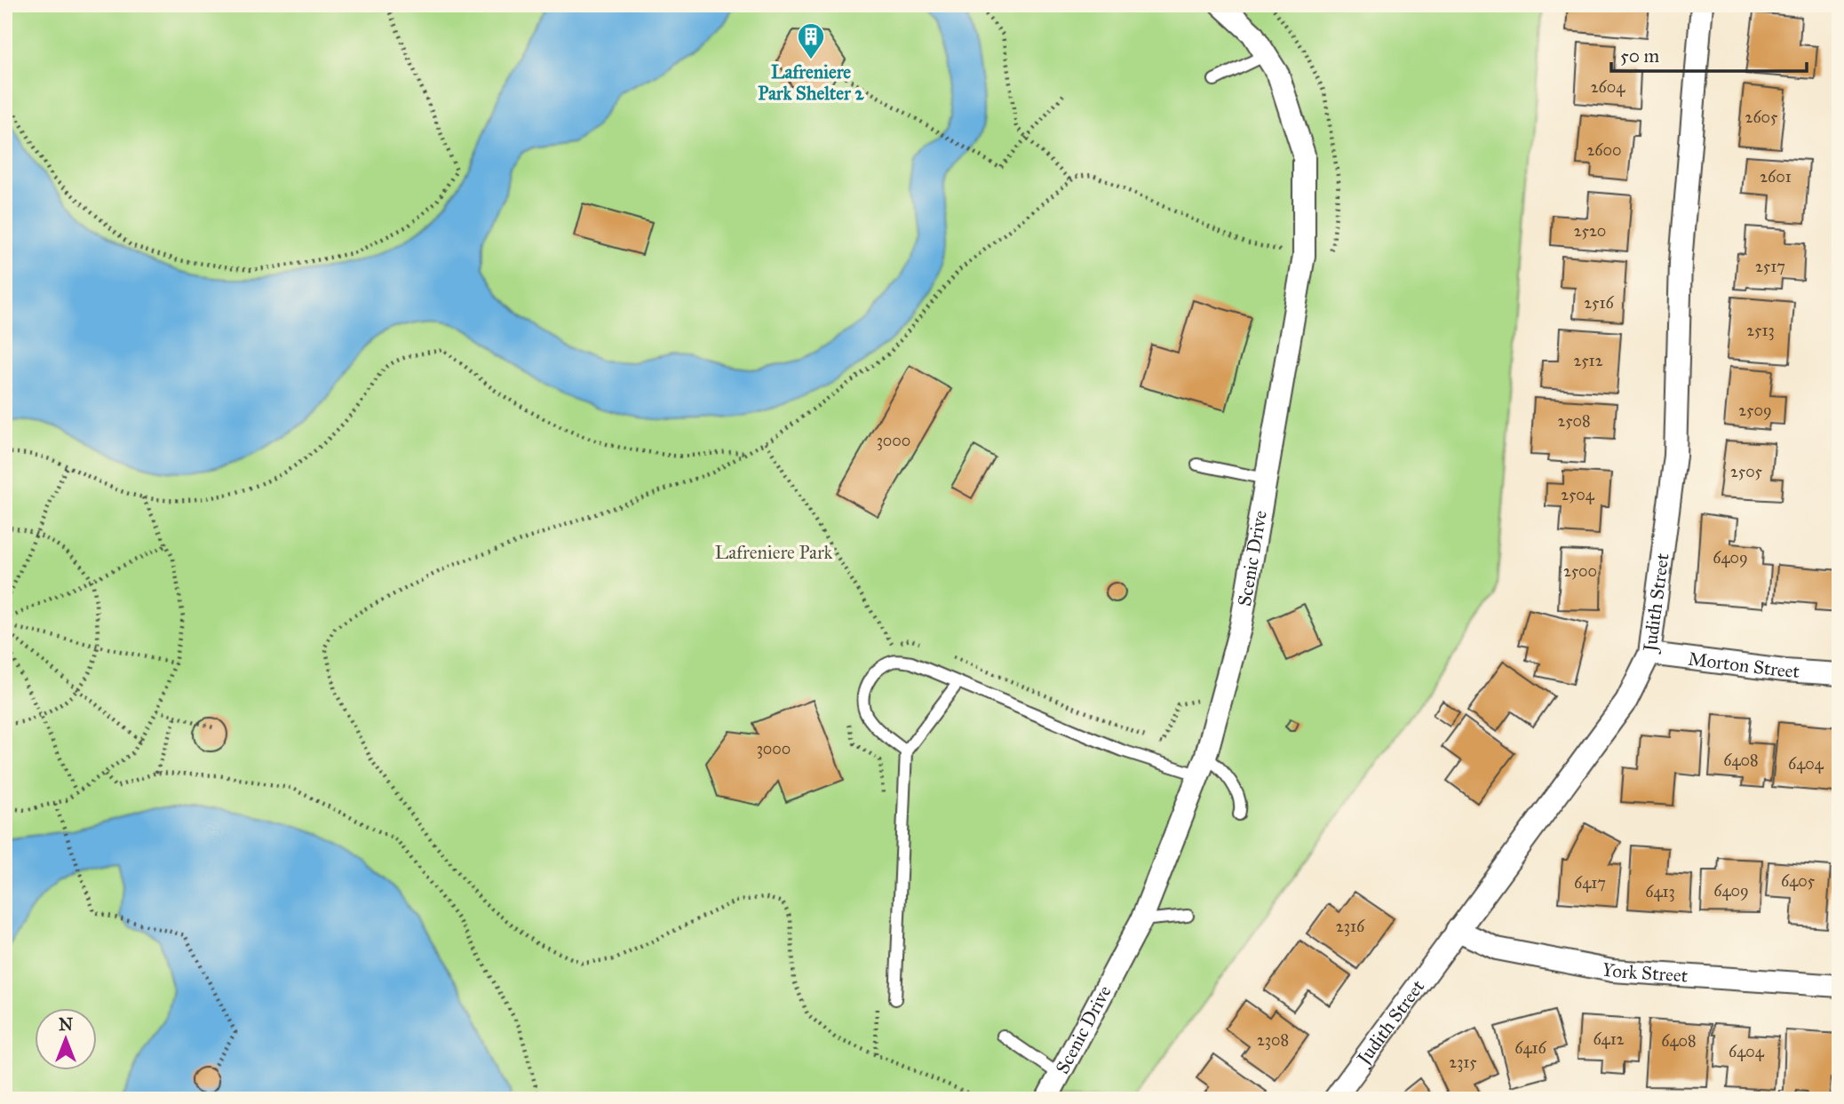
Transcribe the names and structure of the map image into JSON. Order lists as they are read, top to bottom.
{
  "streets": {
    "street": [
      "Scenic Drive",
      "Judith Street",
      "Morton Street",
      "York Street"
    ]
  },
  "crossings": [
    ["Judith Street", "Morton Street"],
    ["Judith Street", "York Street"]
  ],
  "parks": ["Lafreniere Park"],
  "places": {
    "building": ["Lafreniere Park Shelter 2"]
  },
  "house_numbers": [
    "2604",
    "2605",
    "2600",
    "2601",
    "2520",
    "2517",
    "2516",
    "2513",
    "2512",
    "2509",
    "2508",
    "3000",
    "2505",
    "2504",
    "6409",
    "2500",
    "3000",
    "6408",
    "6404",
    "6405",
    "6417",
    "6409",
    "6413",
    "2316",
    "6412",
    "2308",
    "6408",
    "6416",
    "6404",
    "2315"
  ],
  "scale_bar": "50 m",
  "north": "top"
}
